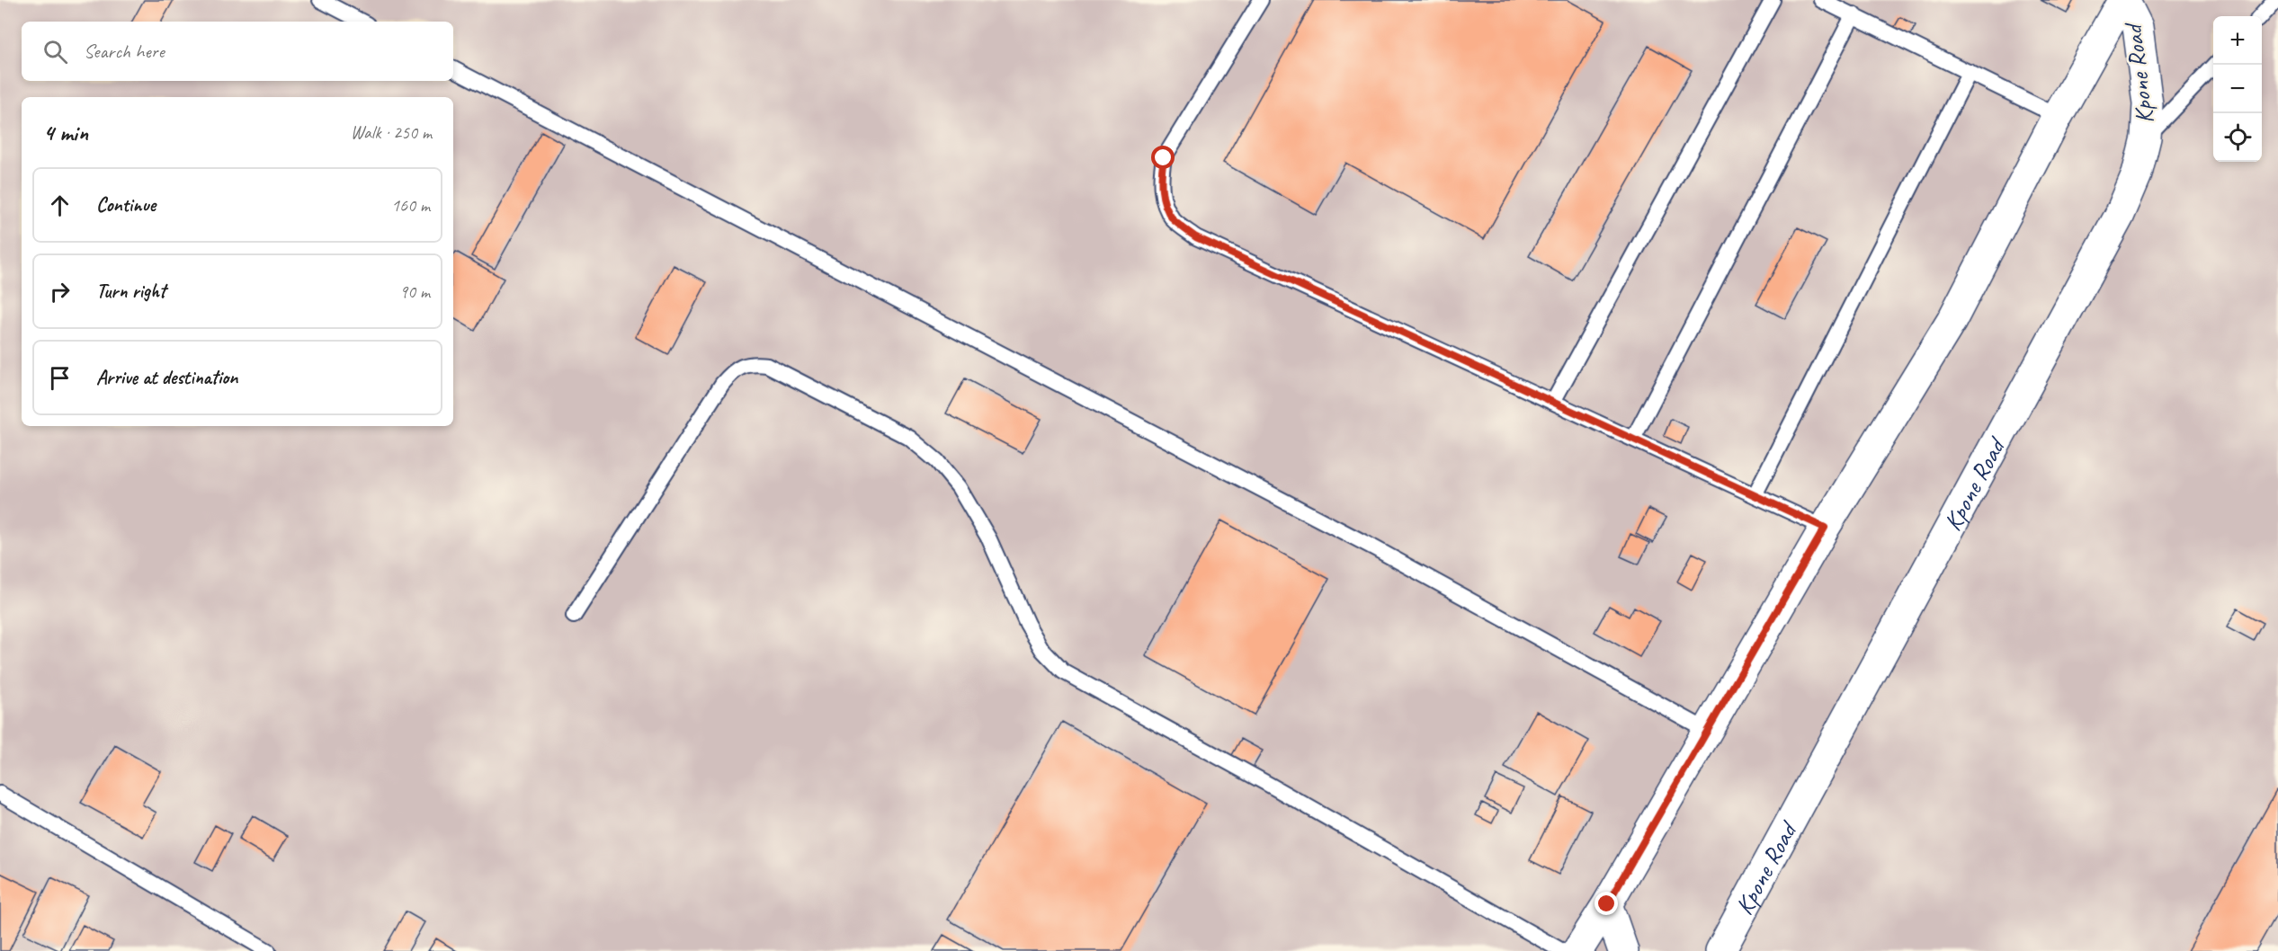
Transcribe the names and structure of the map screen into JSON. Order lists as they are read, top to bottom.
{
  "streets": {
    "street": ["Kpone Road"]
  },
  "page": {
    "map_buttons": ["+", "−"],
    "search": "Search here",
    "heading": ["4 min", "Walk · 250 m"],
    "list": [
      ["Continue", "160 m"],
      ["Turn right", "90 m"],
      "Arrive at destination"
    ]
  }
}
